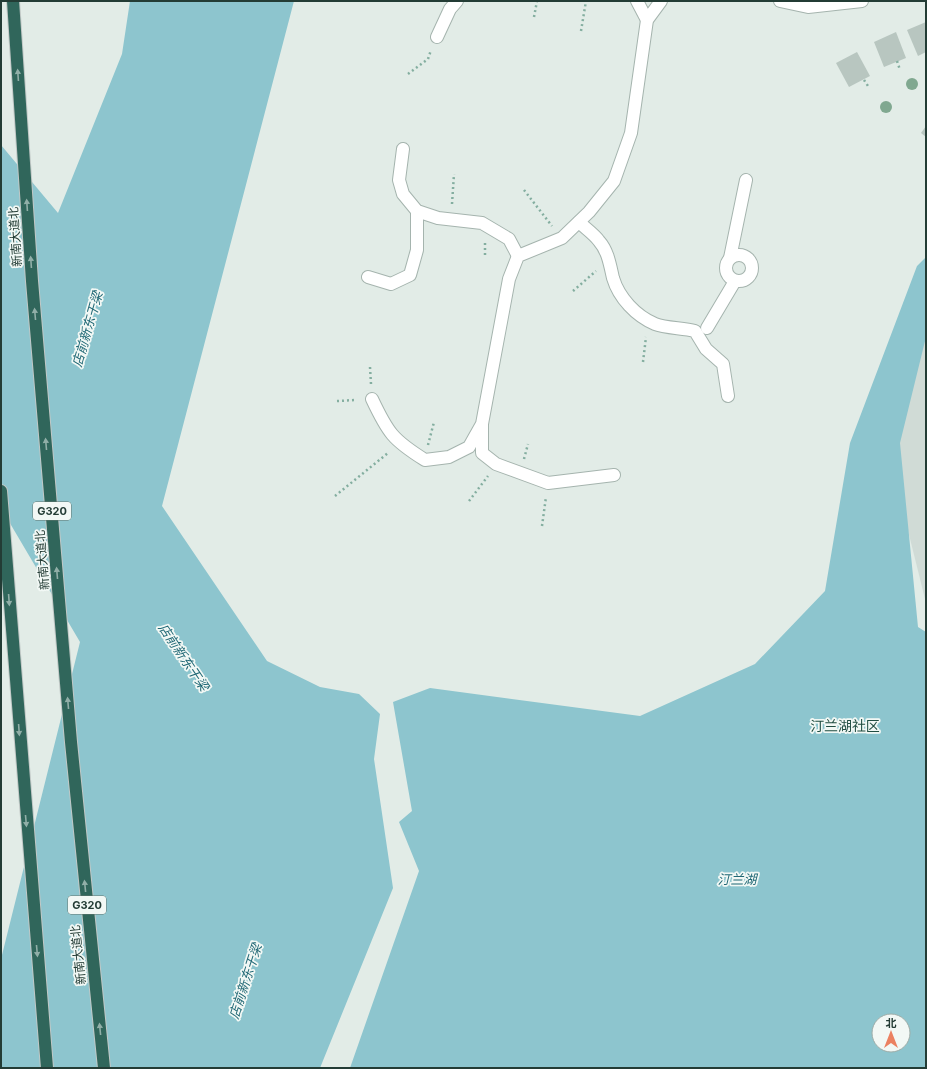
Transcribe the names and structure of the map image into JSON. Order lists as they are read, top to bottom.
{
  "streets": {
    "highway": ["新南大道北", "G320"]
  },
  "districts": ["汀兰湖社区"],
  "water": ["店前新东干梁", "汀兰湖"],
  "north": "top"
}
